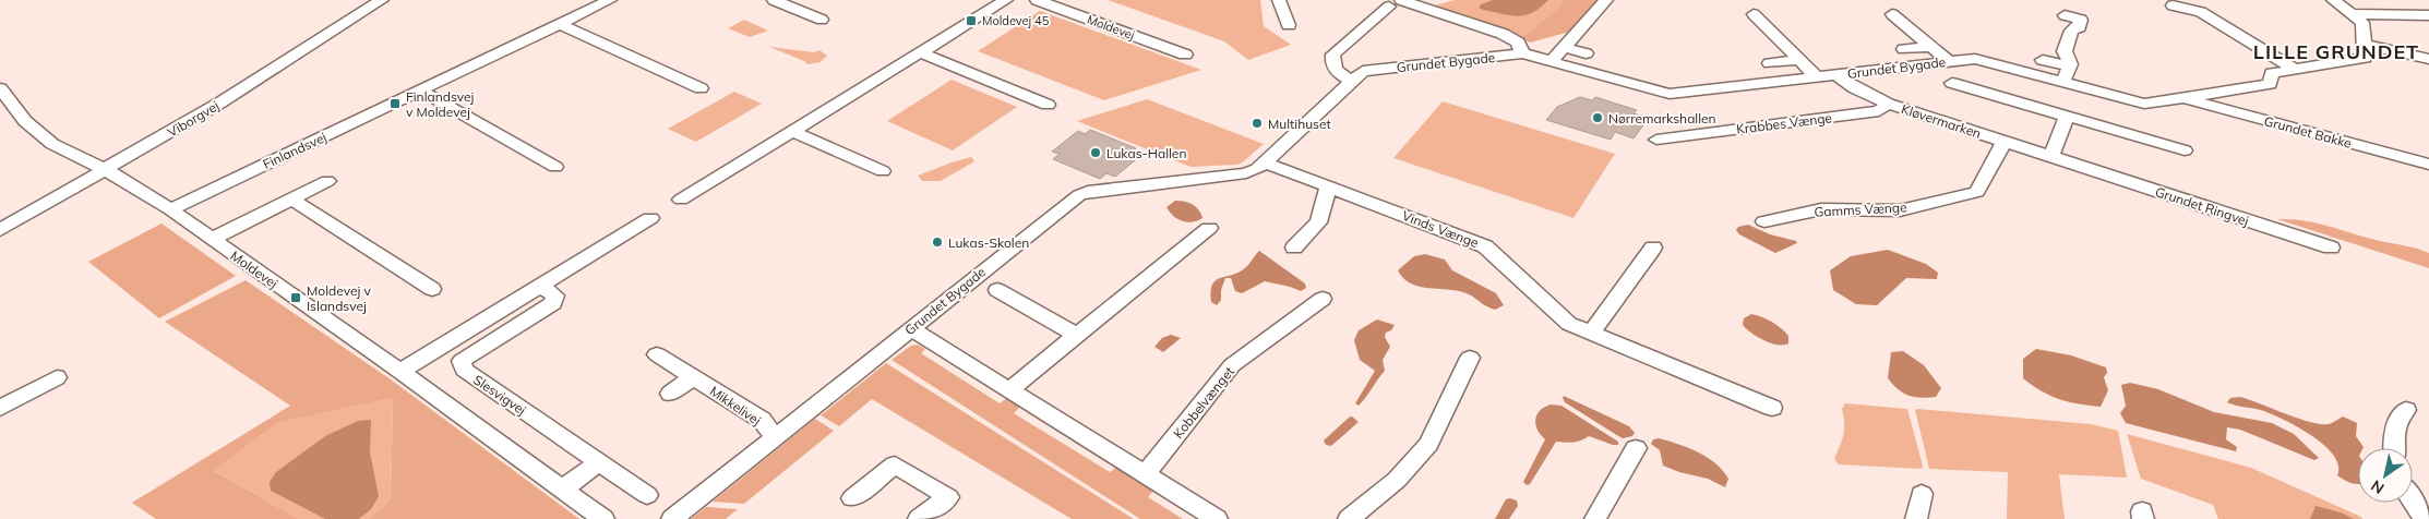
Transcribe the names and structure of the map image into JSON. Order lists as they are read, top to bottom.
{
  "streets": {
    "street": [
      "Moldevej",
      "Grundet Bygade",
      "Viborgvej",
      "Kløvermarken",
      "Krabbes Vænge",
      "Grundet Bakke",
      "Finlandsvej",
      "Grundet Ringvej",
      "Gamms Vænge",
      "Vinds Vænge",
      "Slesvigvej",
      "Kobbelvænget",
      "Mikkelivej"
    ]
  },
  "crossings": [
    ["Moldevej", "Viborgvej"],
    ["Moldevej", "Finlandsvej"],
    ["Grundet Bygade", "Kløvermarken"],
    ["Grundet Bygade", "Grundet Bakke"],
    ["Grundet Bygade", "Vinds Vænge"],
    ["Grundet Bygade", "Mikkelivej"],
    ["Kløvermarken", "Krabbes Vænge"],
    ["Kløvermarken", "Grundet Ringvej"],
    ["Kløvermarken", "Gamms Vænge"]
  ],
  "districts": ["LILLE GRUNDET"],
  "places": {
    "transit": ["Moldevej 45", "Finlandsvej v Moldevej", "Moldevej v Islandsvej"],
    "other": [
      "Nørremarkshallen",
      "Multihuset",
      "Lukas-Hallen",
      "Lukas-Skolen"
    ]
  },
  "north": "bottom left"
}
